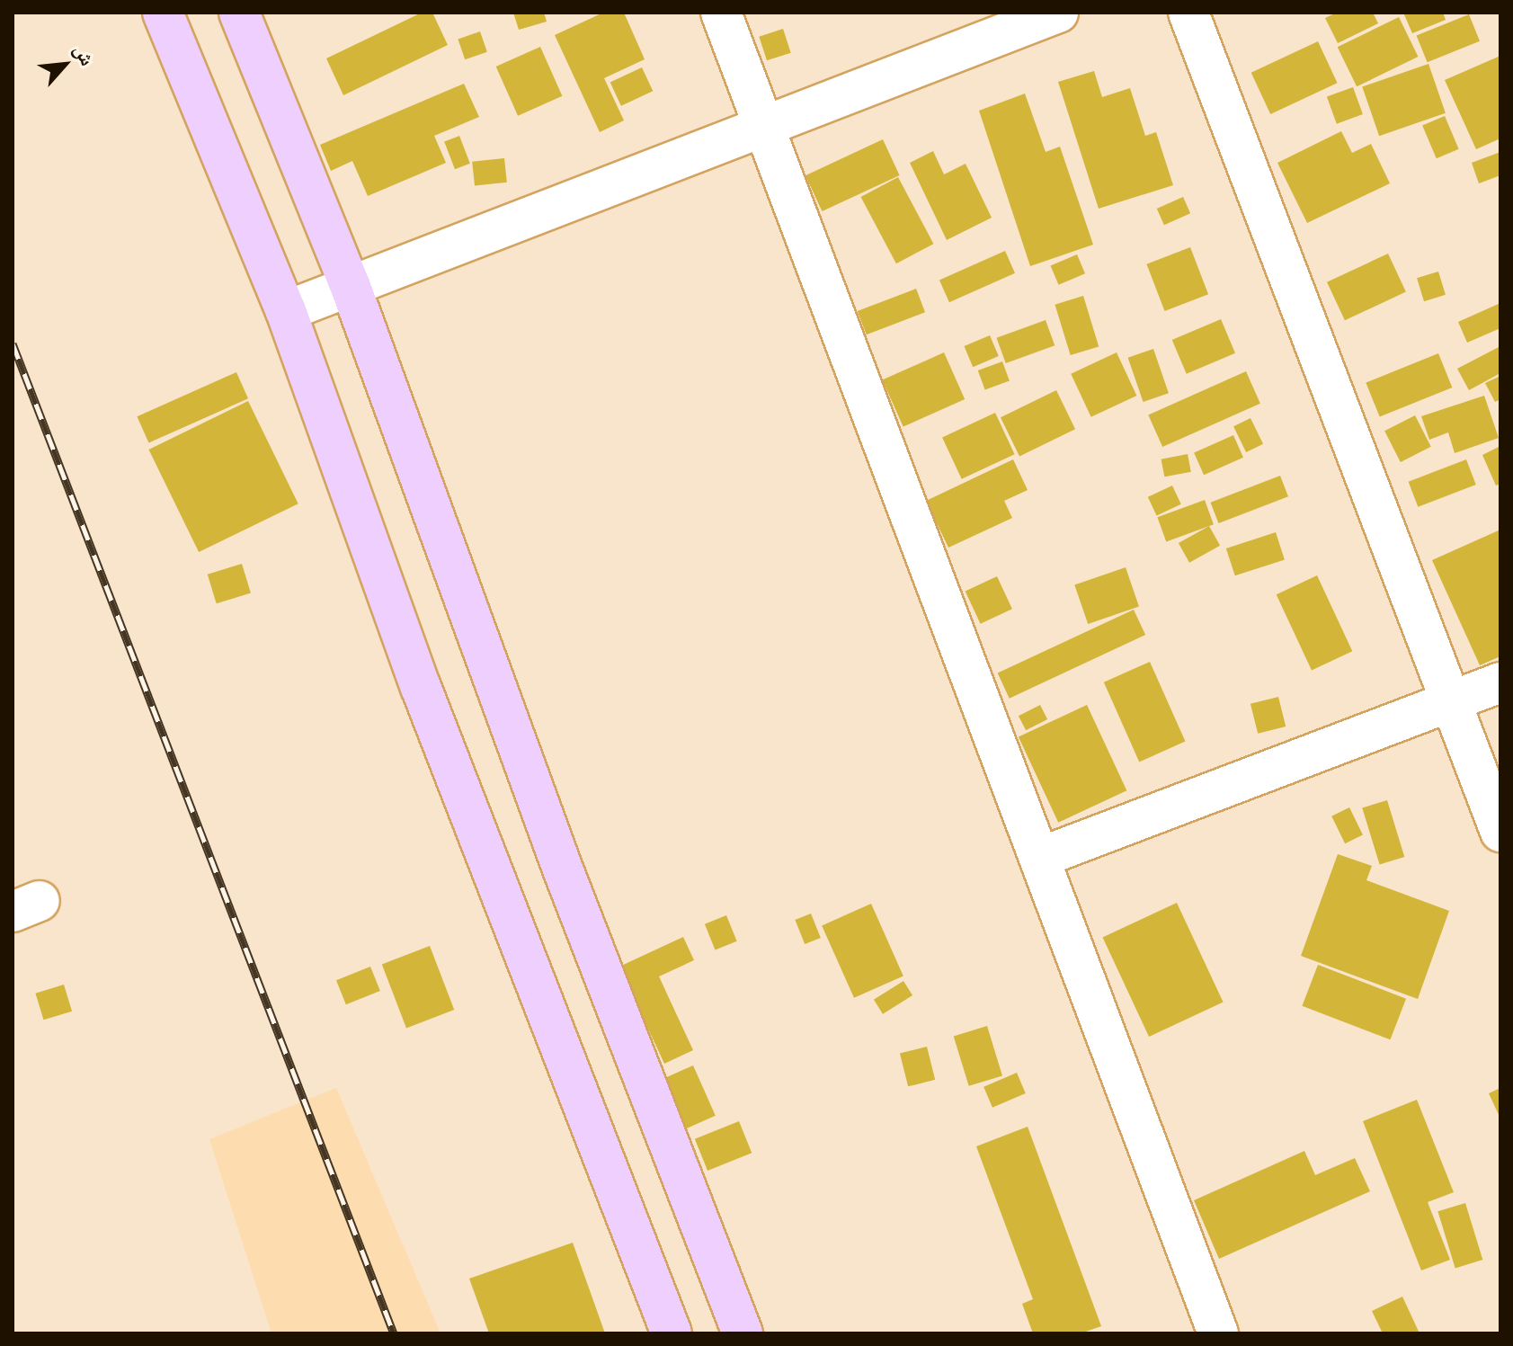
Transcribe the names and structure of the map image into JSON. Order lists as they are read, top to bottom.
{
  "north": "top right"
}
